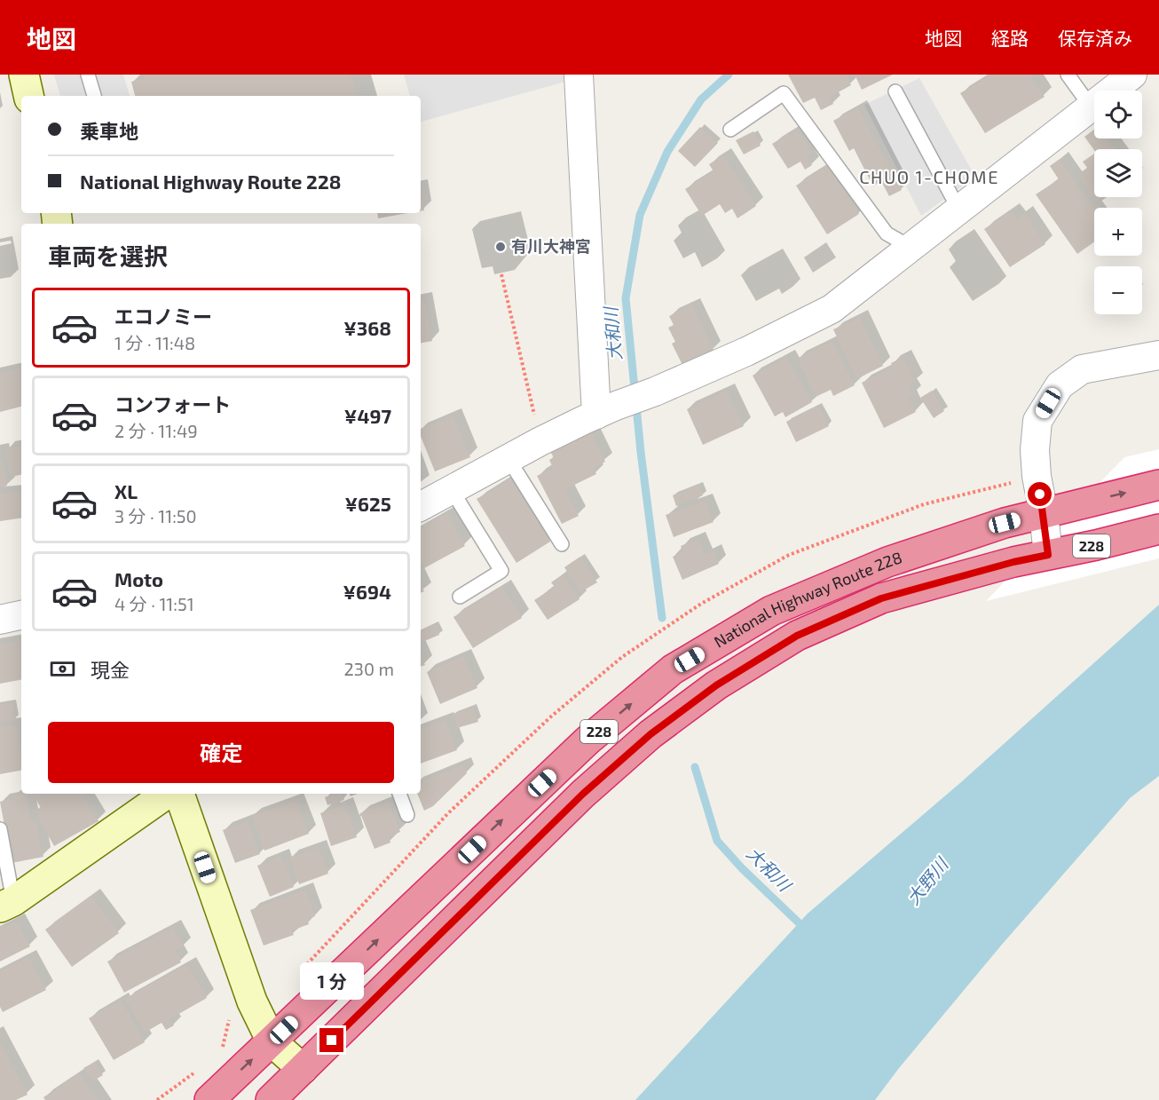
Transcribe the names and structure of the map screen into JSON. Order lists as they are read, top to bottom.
{
  "streets": {
    "highway": ["228", "National Highway Route 228"]
  },
  "districts": ["CHUO 1-CHOME"],
  "water": ["大和川", "大野川"],
  "places": ["有川大神宮"],
  "page": {
    "header": "地図",
    "nav": ["地図", "経路", "保存済み"],
    "map_buttons": ["+", "−"],
    "banner": ["乗車地", "National Highway Route 228"],
    "heading": "車両を選択",
    "list": [
      {
        "name": "エコノミー",
        "note": "1 分 · 11:48",
        "value": "¥368"
      },
      {
        "name": "コンフォート",
        "note": "2 分 · 11:49",
        "value": "¥497"
      },
      {
        "name": "XL",
        "note": "3 分 · 11:50",
        "value": "¥625"
      },
      {
        "name": "Moto",
        "note": "4 分 · 11:51",
        "value": "¥694"
      }
    ],
    "pay": ["現金", "230 m"],
    "buttons": "確定",
    "bubble": "1 分"
  }
}
